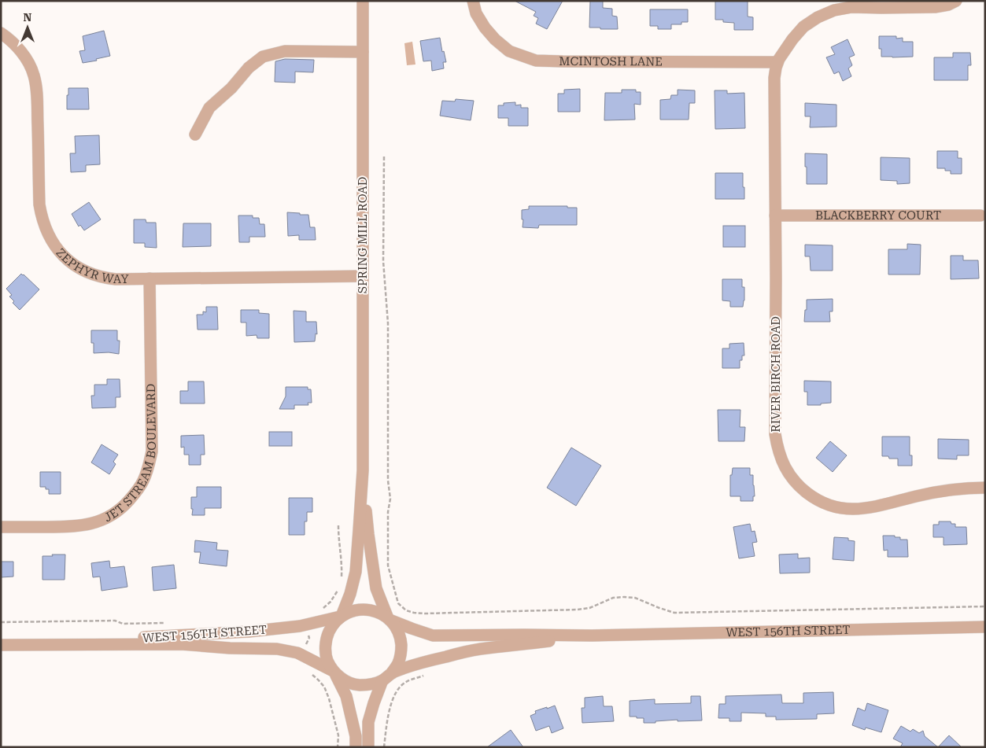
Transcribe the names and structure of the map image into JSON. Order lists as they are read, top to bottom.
{
  "streets": {
    "street": [
      "MCINTOSH LANE",
      "BLACKBERRY COURT",
      "SPRING MILL ROAD",
      "ZEPHYR WAY",
      "RIVER BIRCH ROAD",
      "JET STREAM BOULEVARD",
      "WEST 156TH STREET"
    ]
  },
  "crossings": [
    ["MCINTOSH LANE", "RIVER BIRCH ROAD"],
    ["BLACKBERRY COURT", "RIVER BIRCH ROAD"],
    ["SPRING MILL ROAD", "ZEPHYR WAY"],
    ["SPRING MILL ROAD", "WEST 156TH STREET"],
    ["ZEPHYR WAY", "JET STREAM BOULEVARD"]
  ],
  "north": "top"
}
